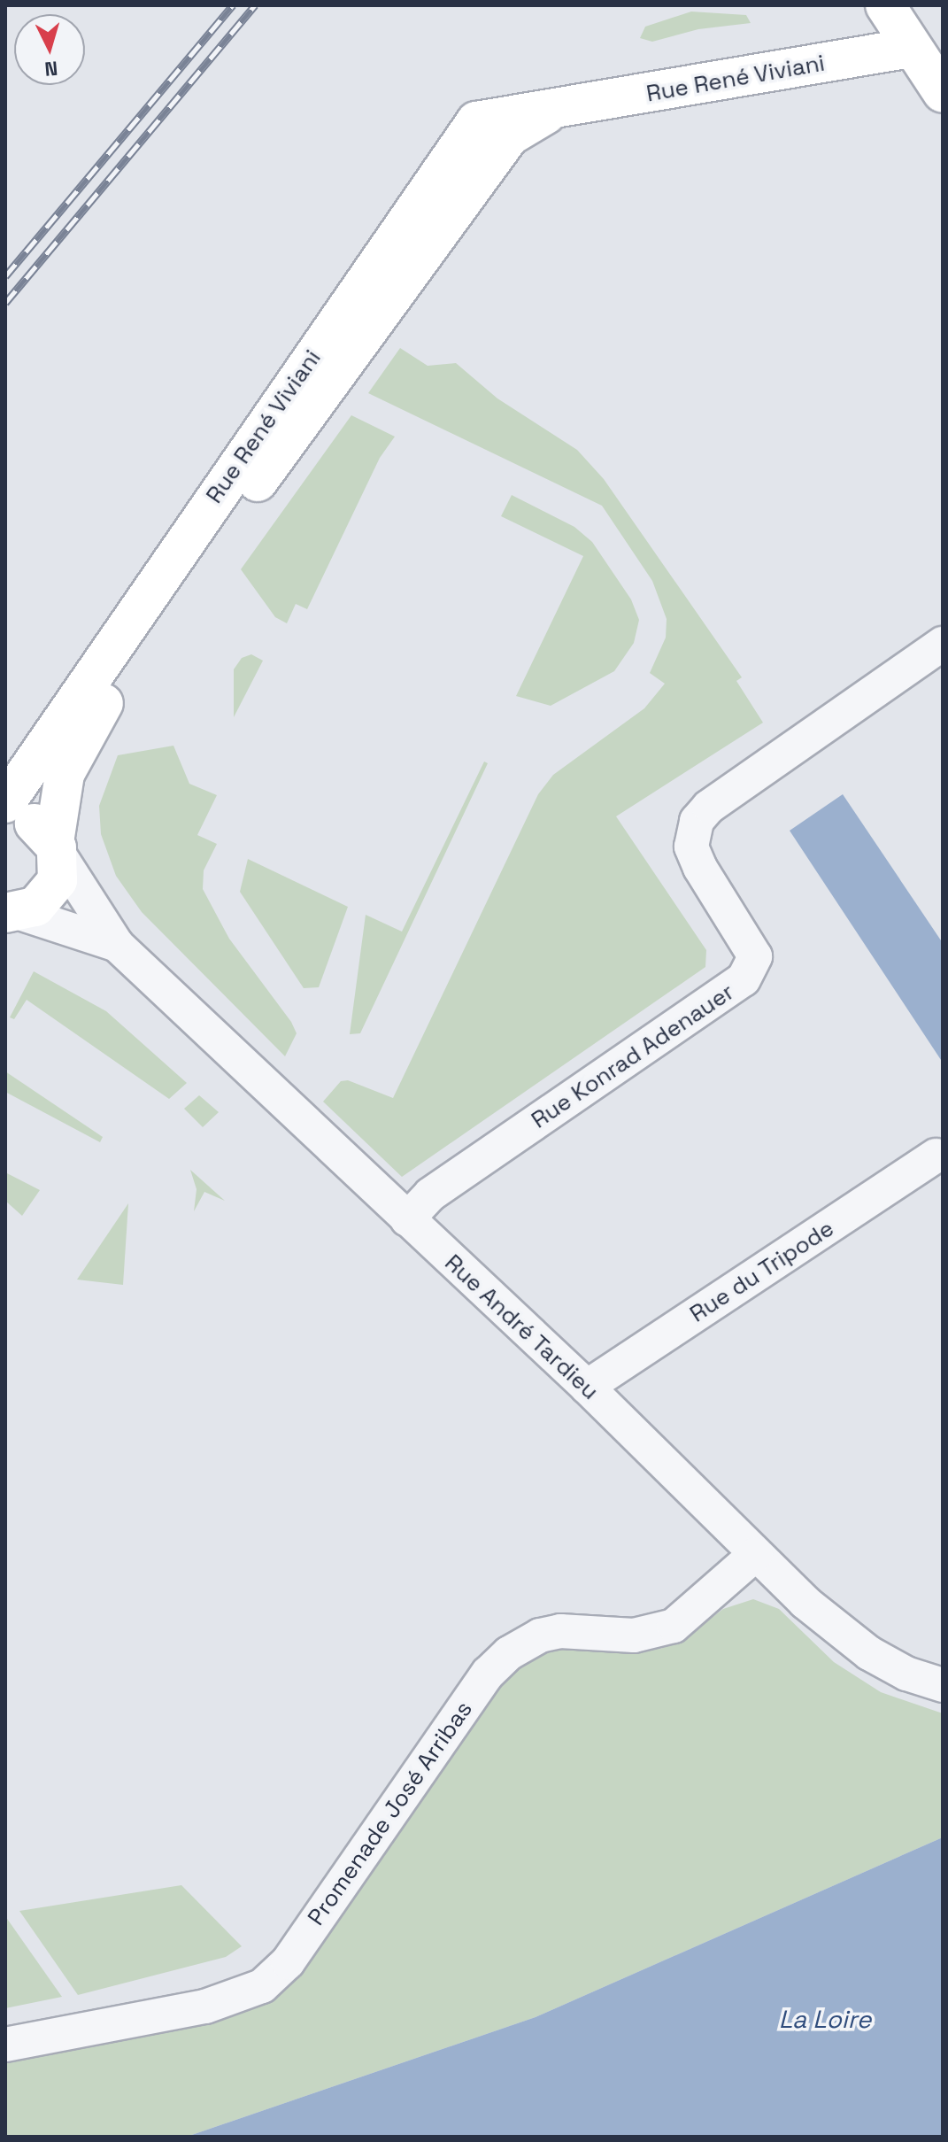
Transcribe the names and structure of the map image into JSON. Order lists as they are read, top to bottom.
{
  "streets": {
    "main road": ["Rue René Viviani"],
    "street": [
      "Rue Konrad Adenauer",
      "Rue du Tripode",
      "Rue André Tardieu",
      "Promenade José Arribas"
    ]
  },
  "crossings": [
    ["Rue René Viviani", "Rue André Tardieu"],
    ["Rue Konrad Adenauer", "Rue André Tardieu"],
    ["Rue du Tripode", "Rue André Tardieu"],
    ["Rue André Tardieu", "Promenade José Arribas"]
  ],
  "water": ["La Loire"],
  "north": "bottom"
}
